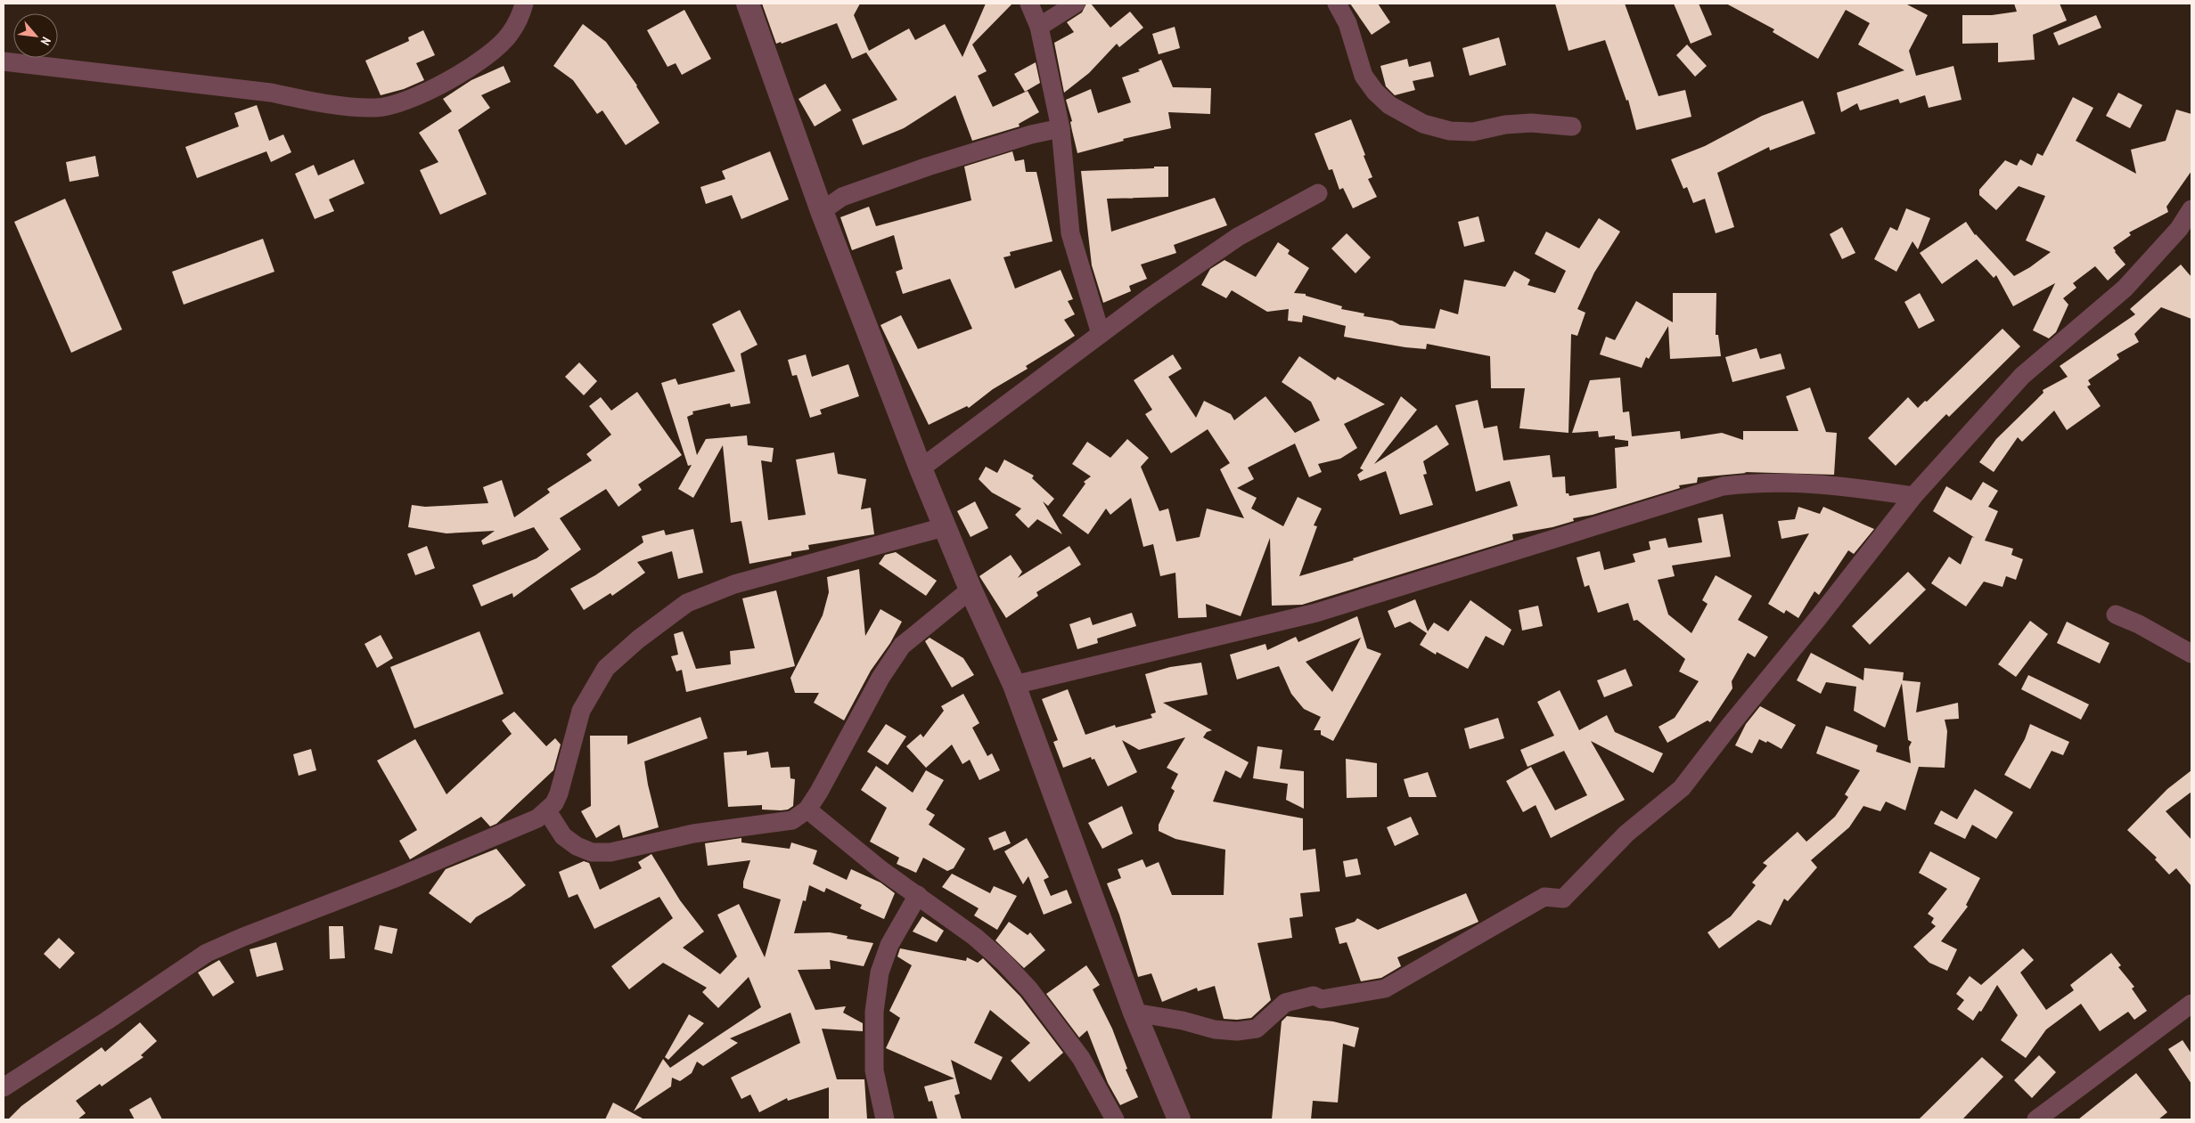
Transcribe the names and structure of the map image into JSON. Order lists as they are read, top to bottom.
{
  "north": "bottom right"
}
